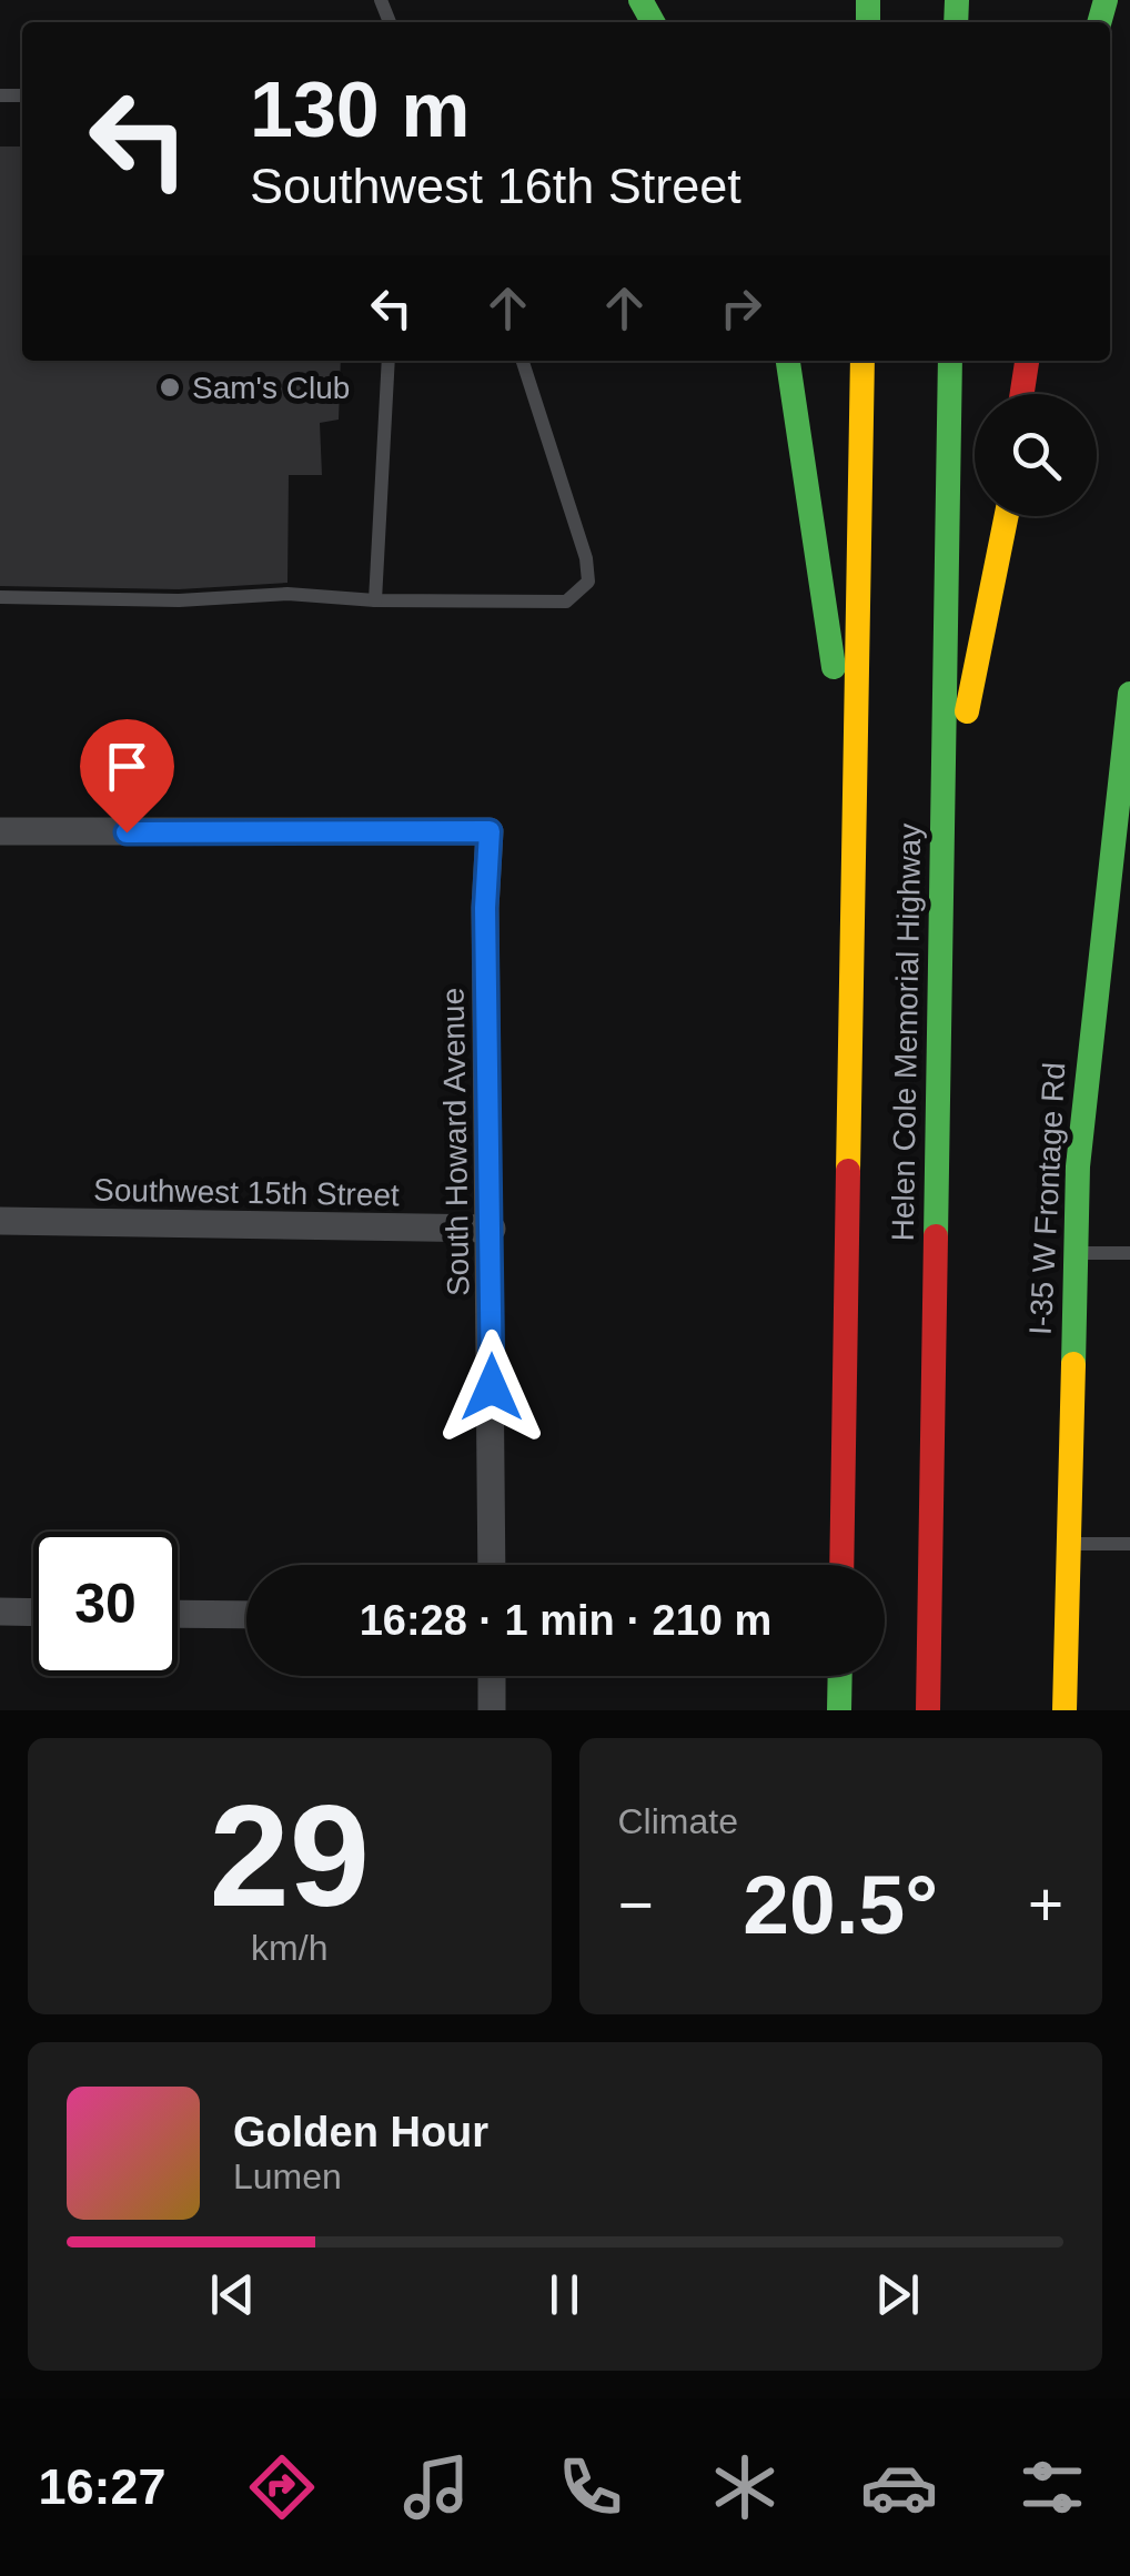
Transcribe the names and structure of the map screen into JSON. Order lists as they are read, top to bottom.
{
  "streets": {
    "main road": ["Helen Cole Memorial Highway", "I-35 W Frontage Rd"],
    "street": ["South Howard Avenue", "Southwest 15th Street"]
  },
  "crossings": [
    ["South Howard Avenue", "Southwest 15th Street"]
  ],
  "places": ["Sam's Club"],
  "page": {
    "turn": ["130 m", "Southwest 16th Street"],
    "limit": "30",
    "trip": "16:28 · 1 min · 210 m",
    "tile": [
      ["29", "km/h"],
      "Climate"
    ],
    "heat": ["−", "20.5°", "+"],
    "song": ["Golden Hour", "Lumen"],
    "tabs": "16:27"
  }
}
